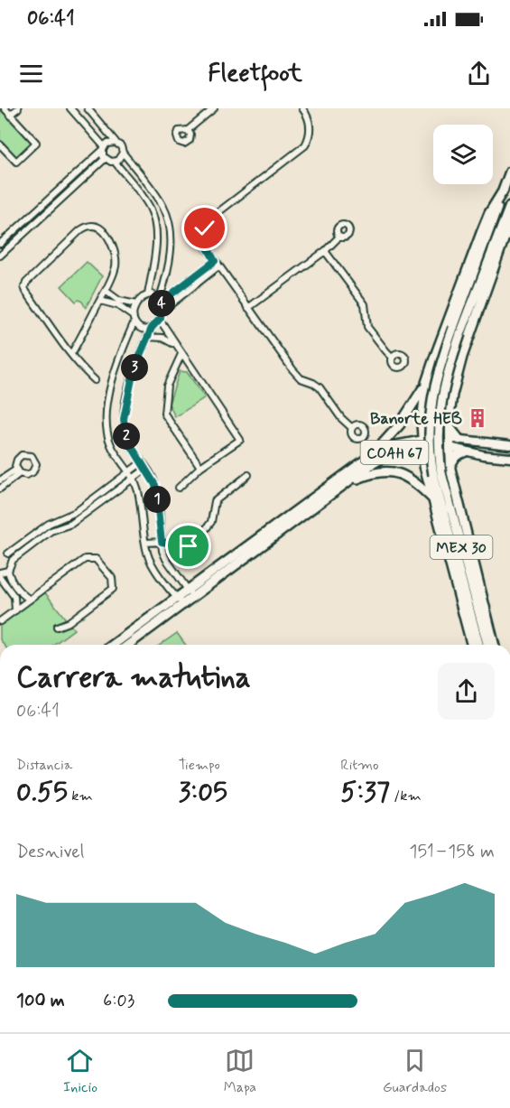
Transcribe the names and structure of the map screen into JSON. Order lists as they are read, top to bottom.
{
  "streets": {
    "main road": ["COAH 67", "MEX 30"]
  },
  "places": {
    "building": ["Banorte HEB"]
  },
  "page": {
    "status": "06:41",
    "header": "Fleetfoot",
    "pins": [
      "4",
      "3",
      "2",
      "1"
    ],
    "heading": ["Carrera matutina", "06:41"],
    "stats": [
      ["Distancia", "0.55 km"],
      ["Tiempo", "3:05"],
      ["Ritmo", "5:37 /km"]
    ],
    "chart": ["Desnivel", "151–158 m"],
    "list": [
      {
        "name": "100 m",
        "note": "6:03"
      }
    ],
    "tabs": ["Inicio", "Mapa", "Guardados"]
  }
}
